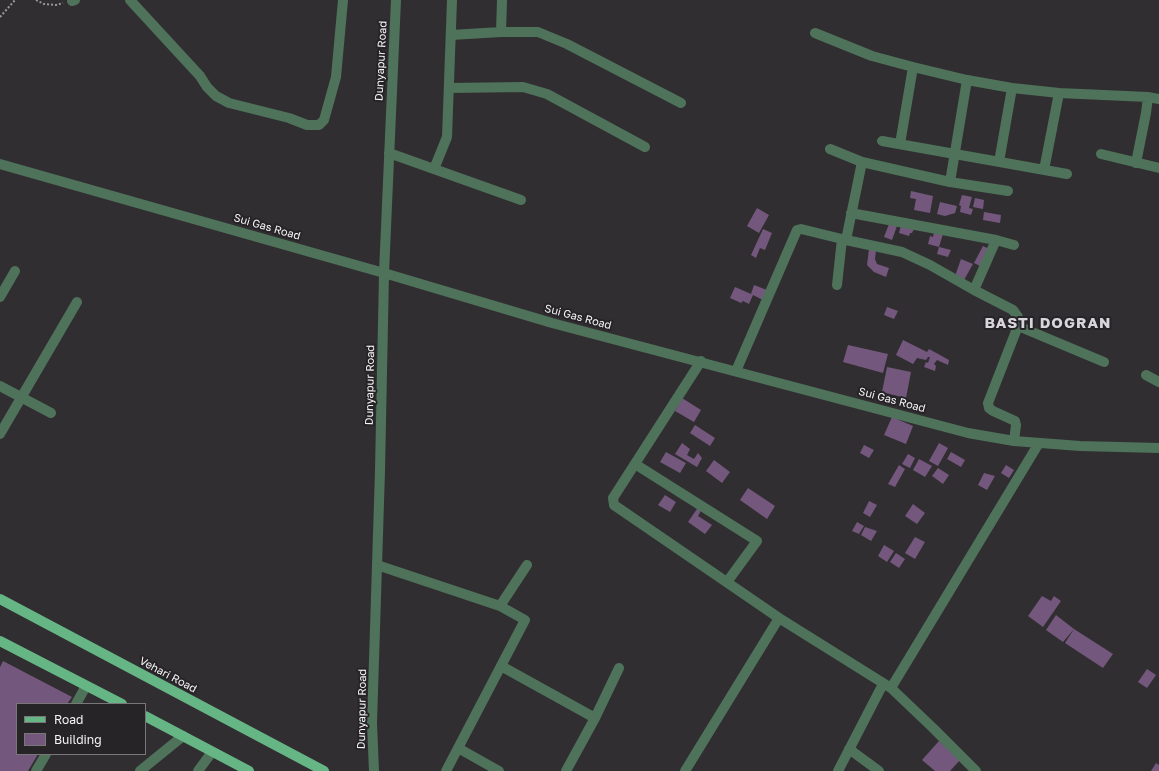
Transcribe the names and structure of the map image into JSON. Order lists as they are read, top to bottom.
{
  "streets": {
    "main road": ["Vehari Road"],
    "street": ["Dunyapur Road", "Sui Gas Road"]
  },
  "crossings": [
    ["Dunyapur Road", "Sui Gas Road"]
  ],
  "districts": ["BASTI DOGRAN"],
  "legend": ["Road", "Building"]
}
